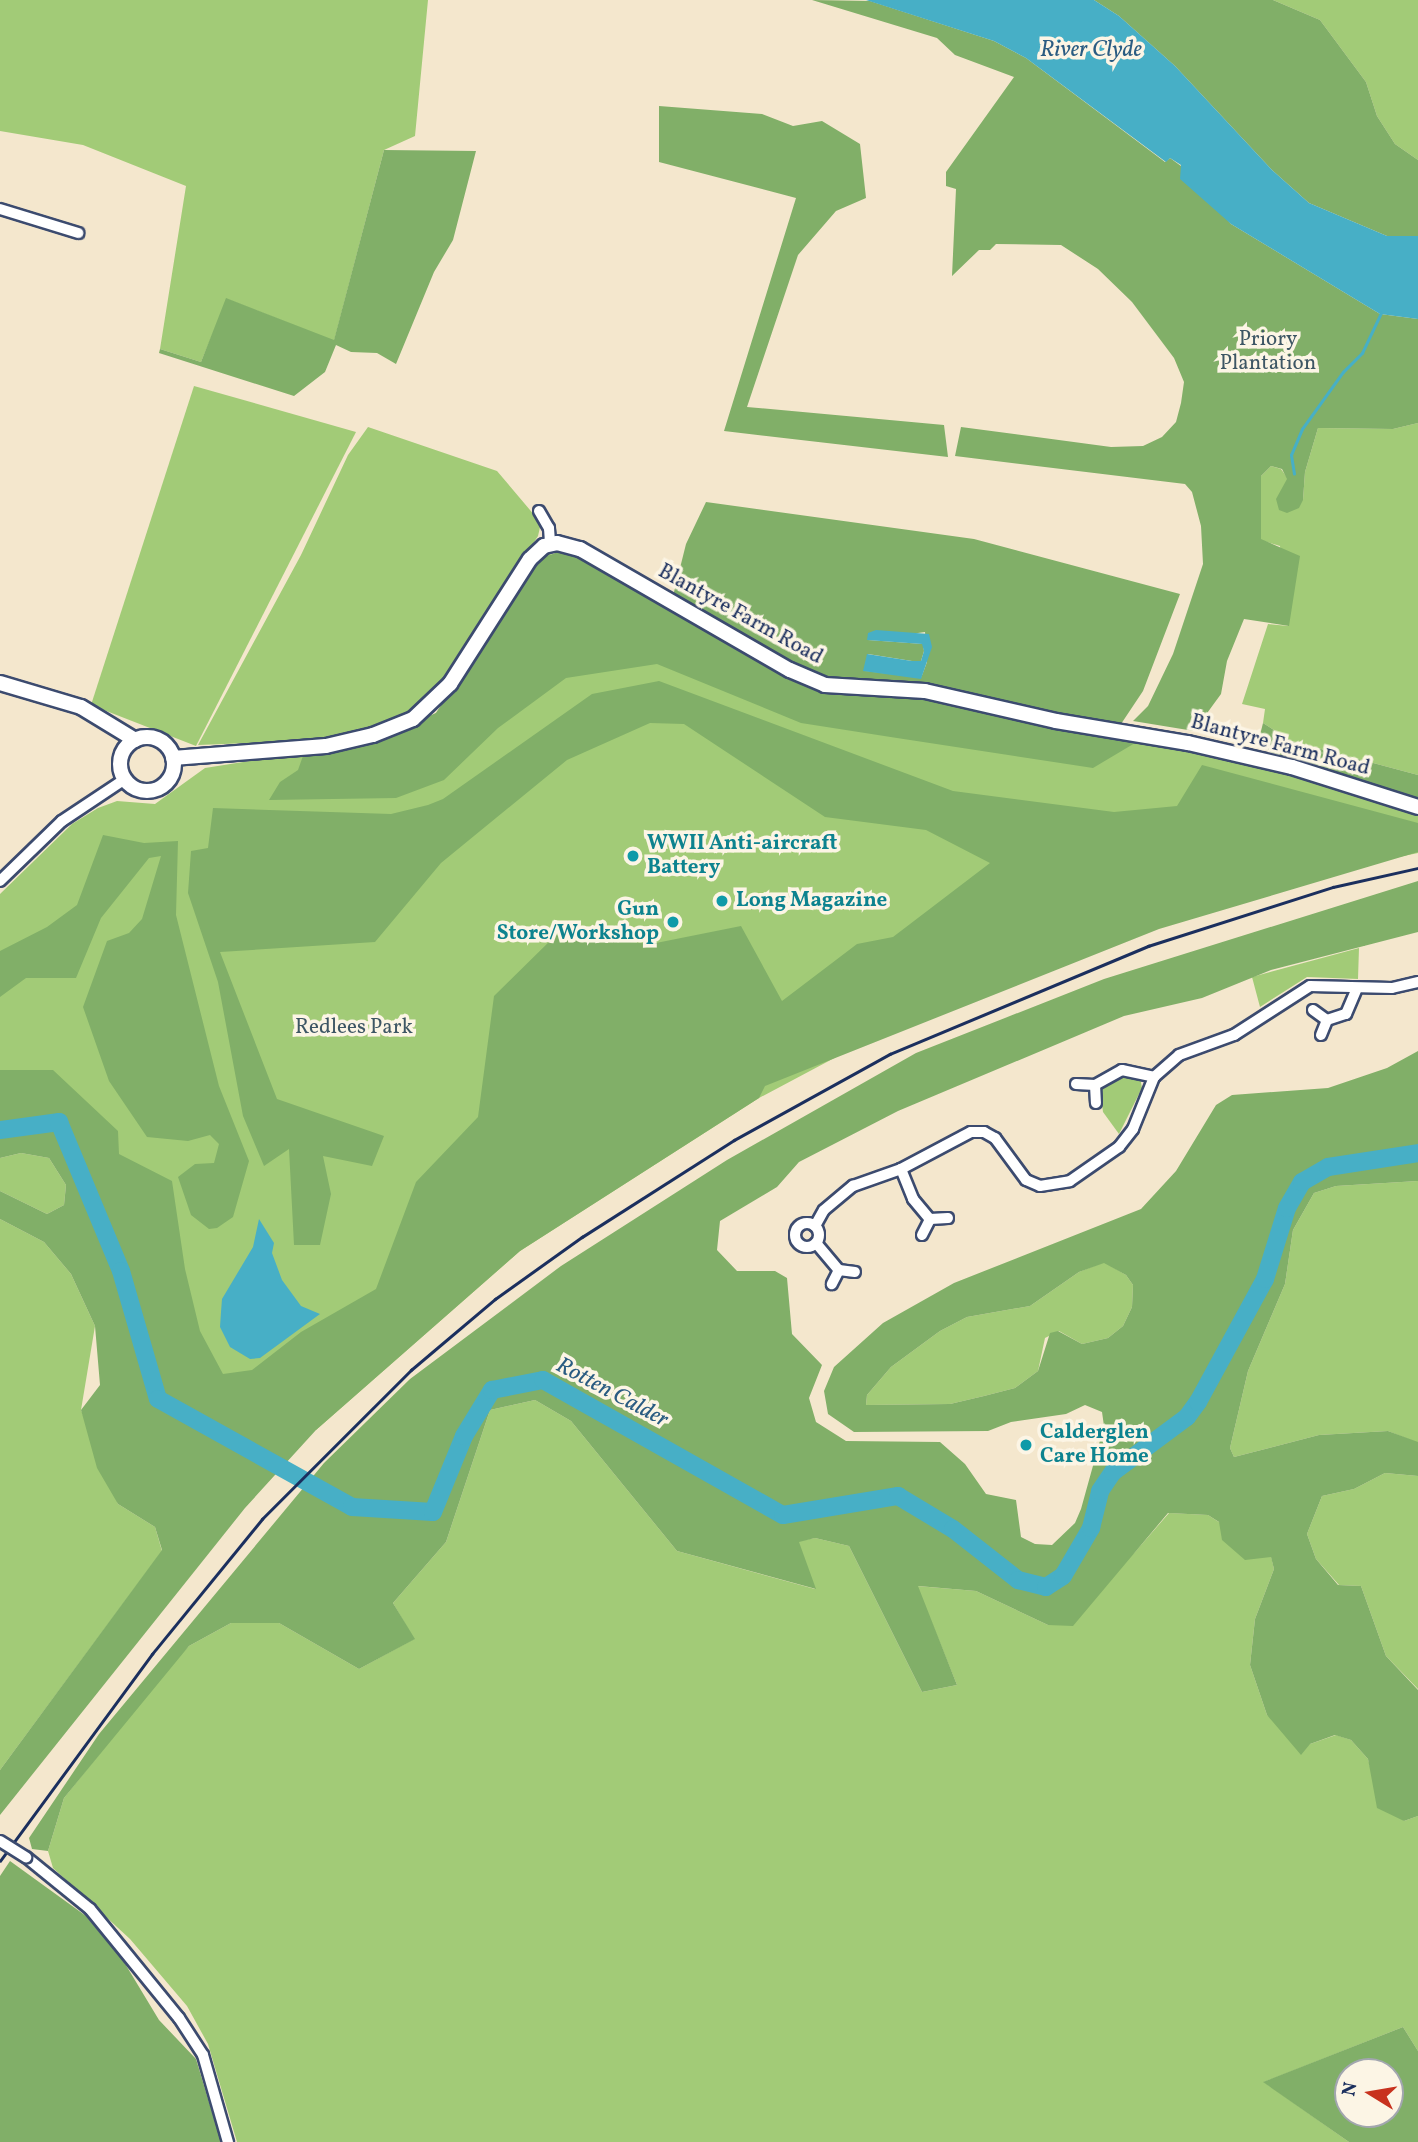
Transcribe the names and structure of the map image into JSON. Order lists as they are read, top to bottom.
{
  "streets": {
    "main road": ["Blantyre Farm Road"]
  },
  "water": ["River Clyde", "Rotten Calder"],
  "parks": ["Priory Plantation", "Redlees Park"],
  "places": [
    "WWII Anti-aircraft Battery",
    "Long Magazine",
    "Gun Store/Workshop",
    "Calderglen Care Home"
  ],
  "north": "left"
}
